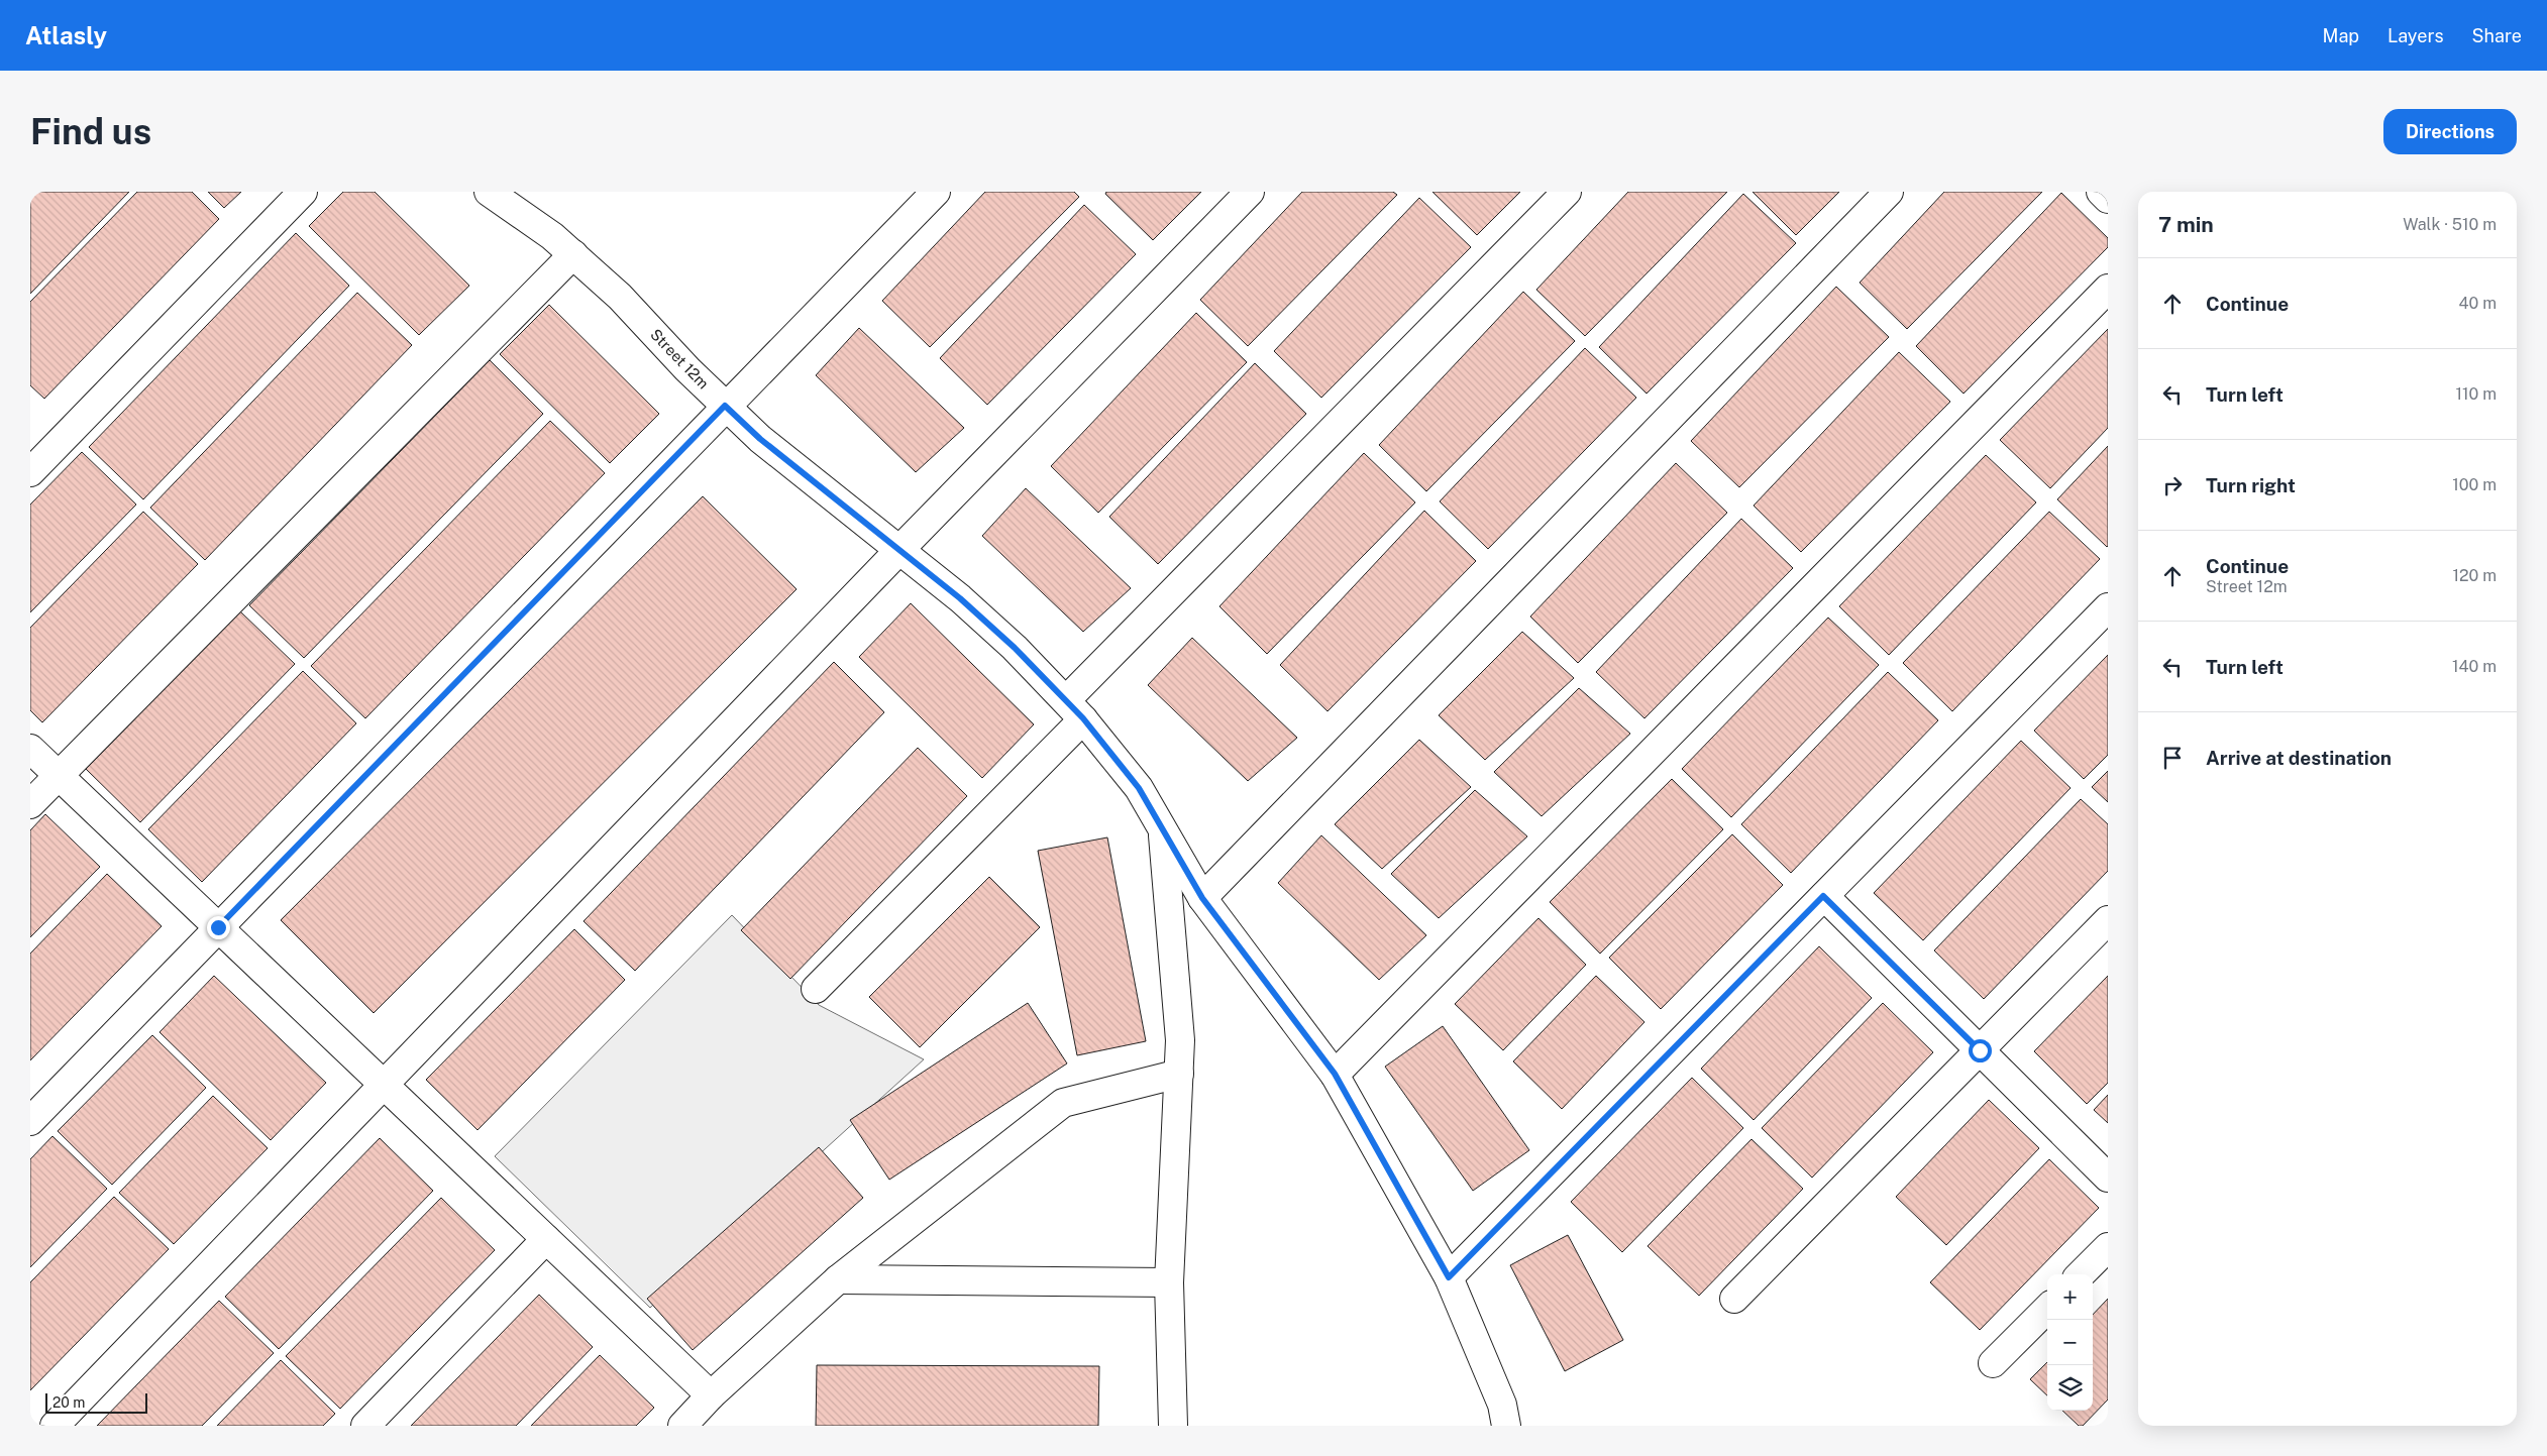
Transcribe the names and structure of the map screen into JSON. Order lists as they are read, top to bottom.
{
  "streets": {
    "street": ["Street 12m"]
  },
  "scale_bar": "20 m",
  "page": {
    "header": "Atlasly",
    "nav": ["Map", "Layers", "Share"],
    "buttons": "Directions",
    "title": "Find us",
    "heading": ["7 min", "Walk · 510 m"],
    "list": [
      ["Continue", "40 m"],
      ["Turn left", "110 m"],
      ["Turn right", "100 m"],
      ["Continue", "Street 12m", "120 m"],
      ["Turn left", "140 m"],
      "Arrive at destination"
    ],
    "map_buttons": ["+", "−"],
    "scale": "20 m"
  }
}
